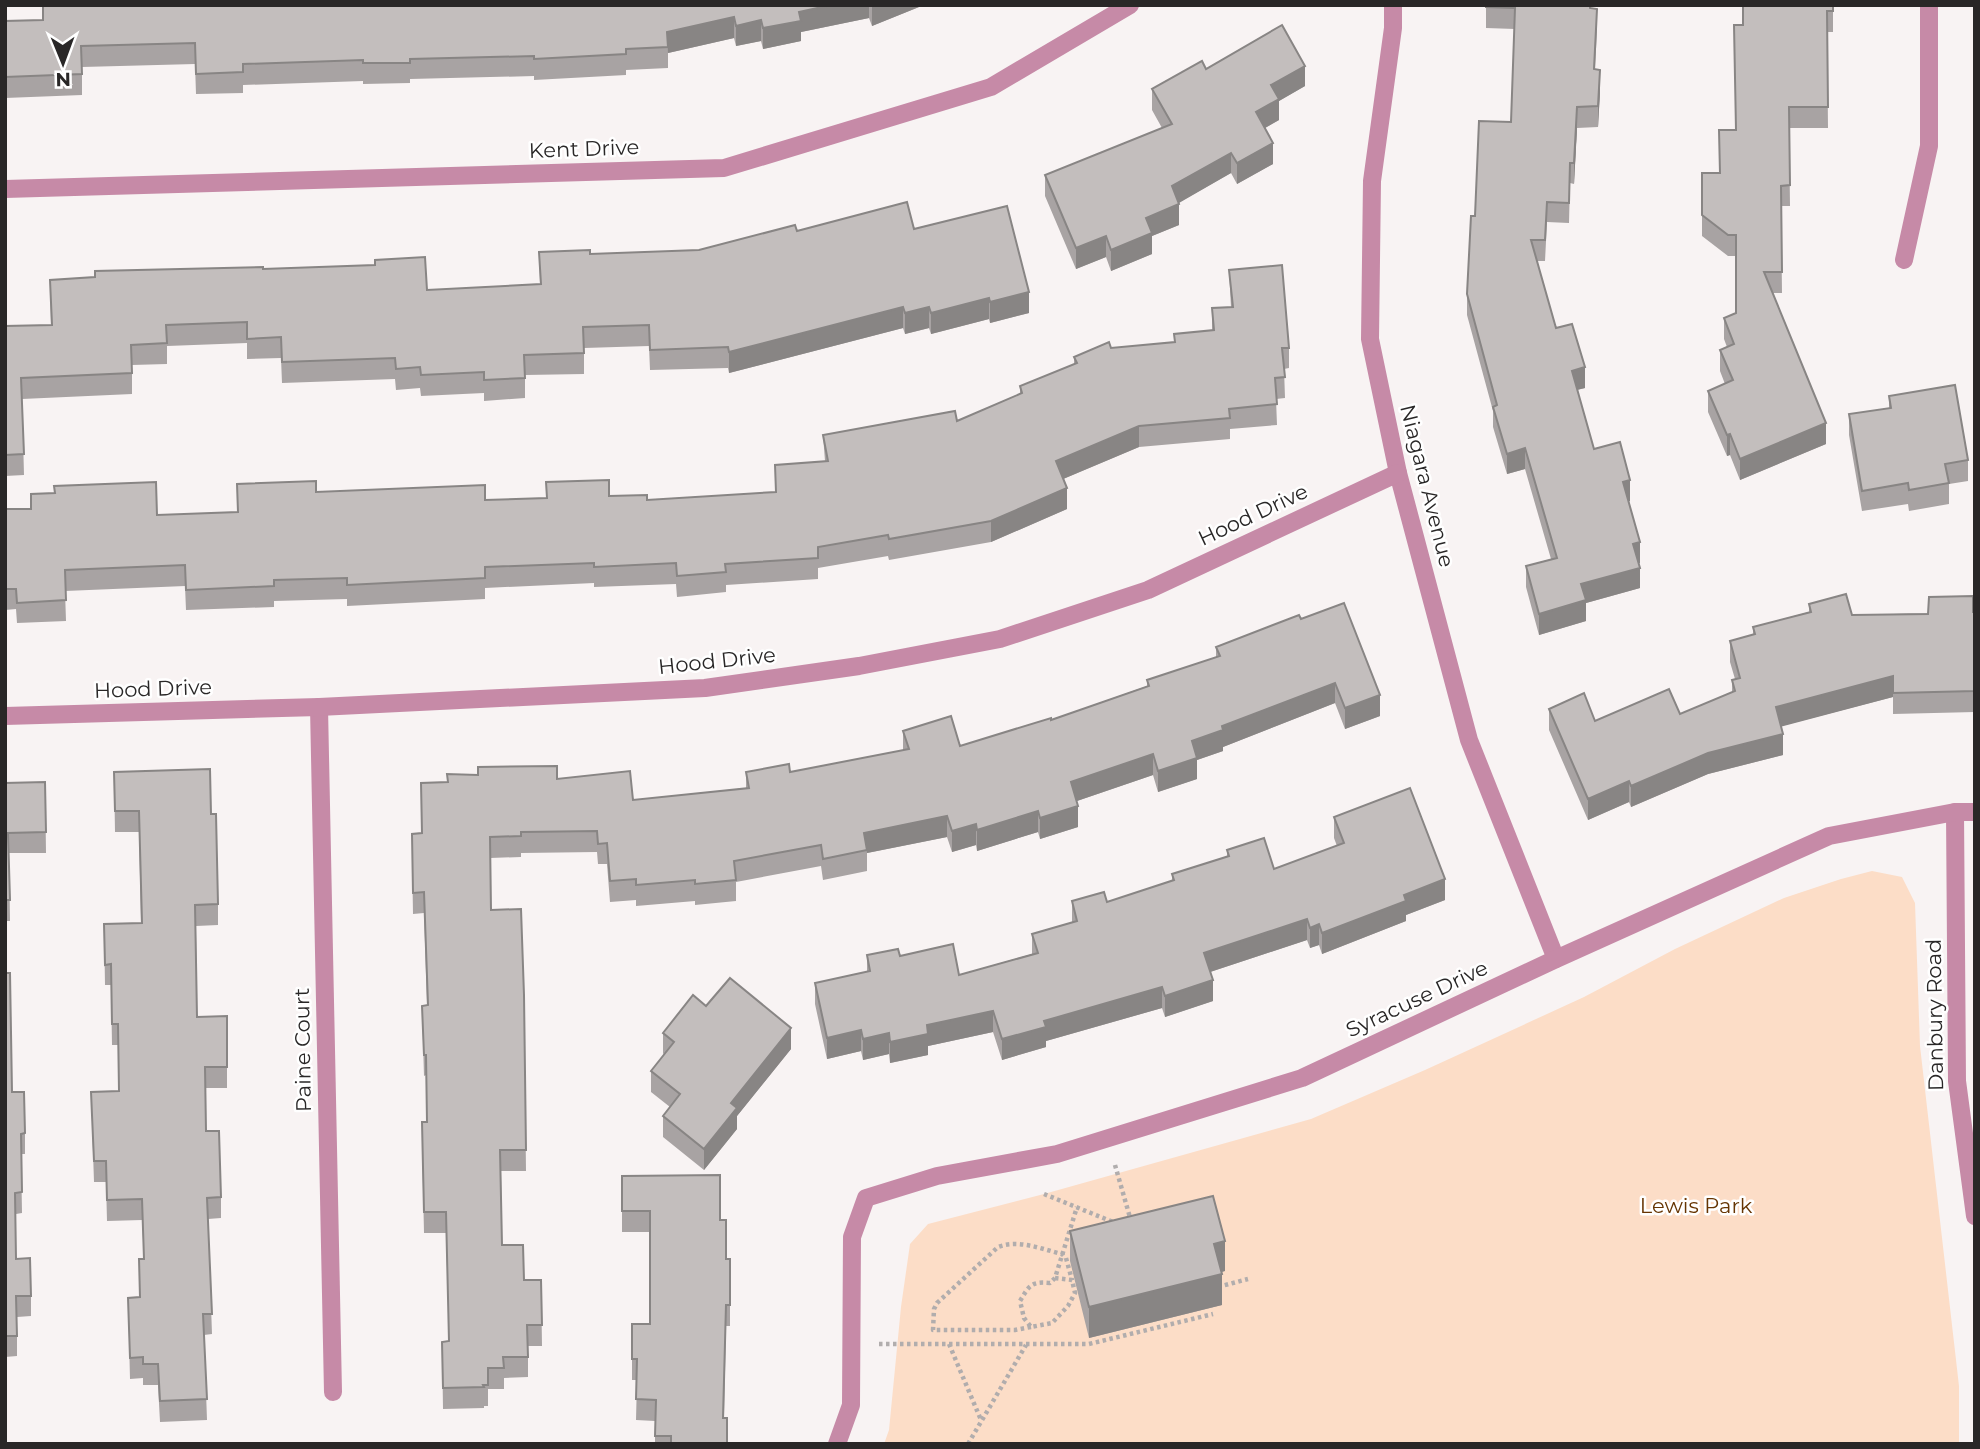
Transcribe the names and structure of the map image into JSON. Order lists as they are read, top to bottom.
{
  "streets": {
    "street": [
      "Kent Drive",
      "Niagara Avenue",
      "Hood Drive",
      "Syracuse Drive",
      "Danbury Road",
      "Paine Court"
    ]
  },
  "crossings": [
    ["Niagara Avenue", "Hood Drive"],
    ["Niagara Avenue", "Syracuse Drive"],
    ["Hood Drive", "Paine Court"],
    ["Syracuse Drive", "Danbury Road"]
  ],
  "parks": ["Lewis Park"],
  "north": "bottom"
}
